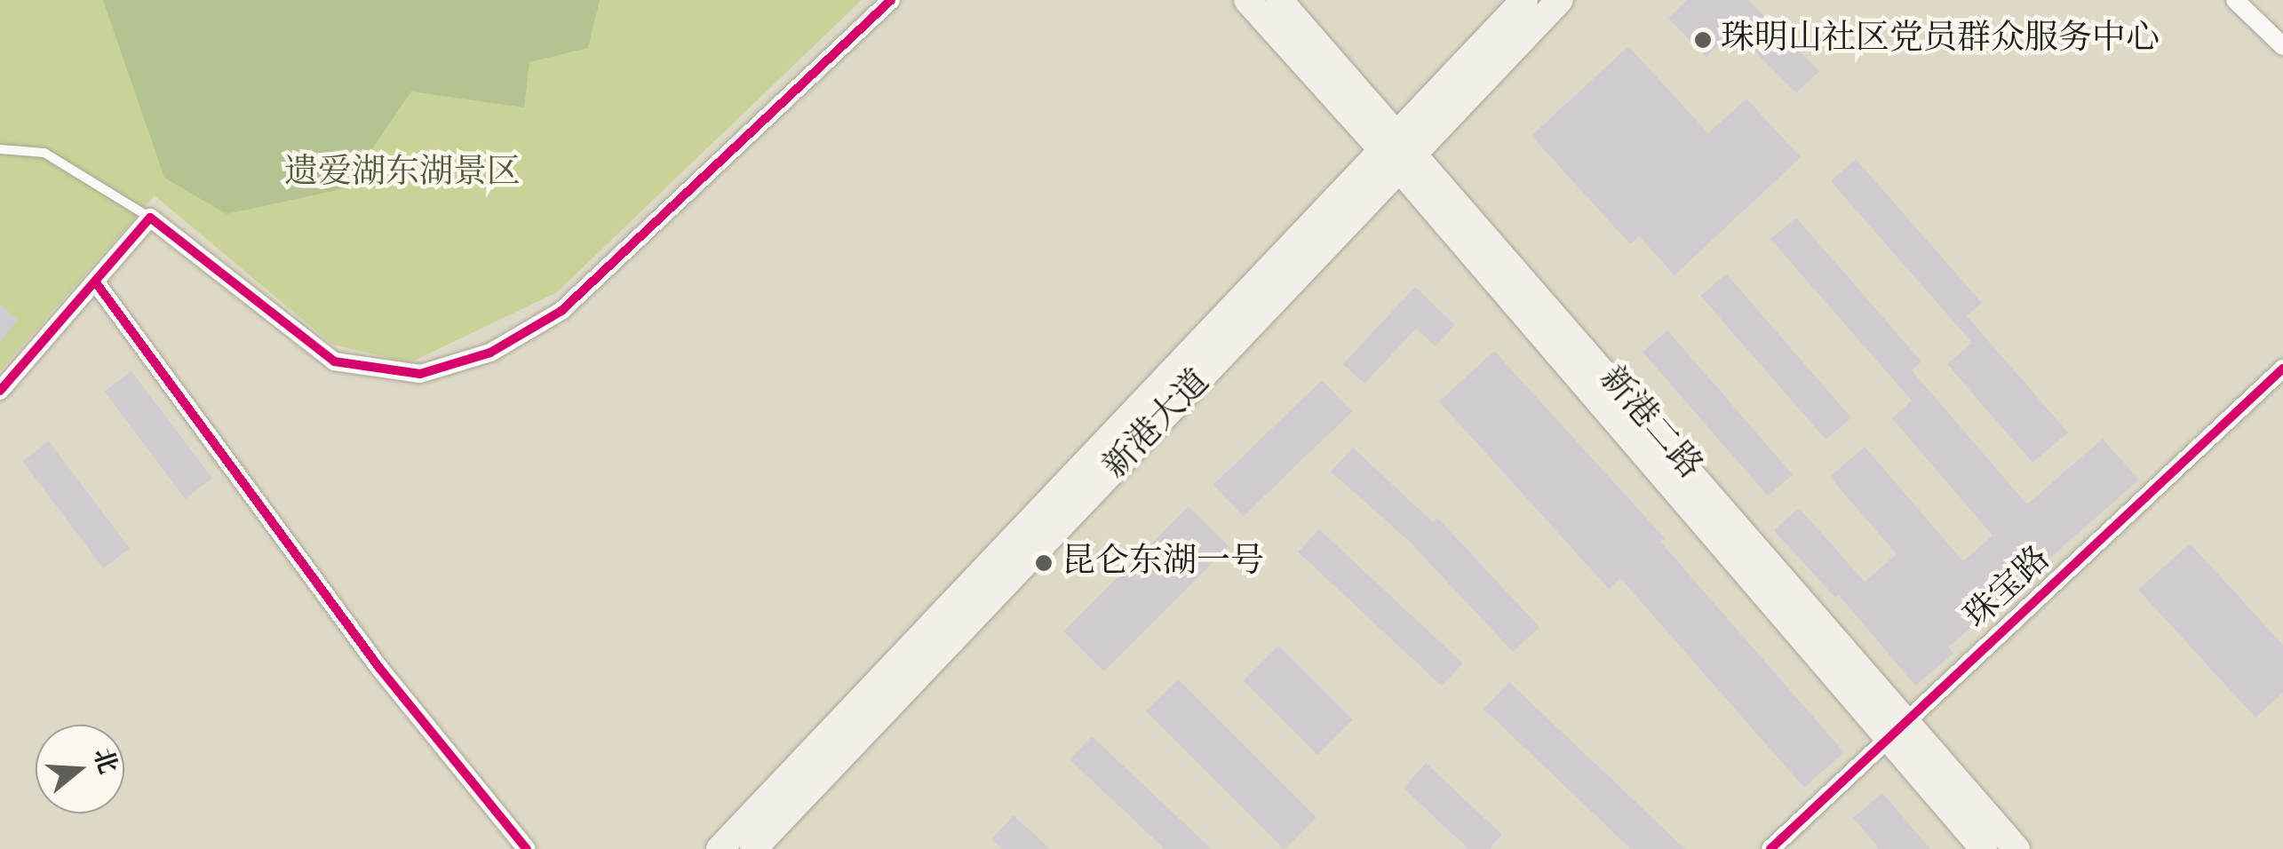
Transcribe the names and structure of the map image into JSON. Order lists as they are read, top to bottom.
{
  "streets": {
    "main road": ["新港二路", "新港大道"],
    "street": ["珠宝路"]
  },
  "crossings": [
    ["新港二路", "新港大道"],
    ["新港二路", "珠宝路"]
  ],
  "parks": ["遗爱湖东湖景区"],
  "places": ["珠明山社区党员群众服务中心", "昆仑东湖一号"],
  "north": "right"
}
